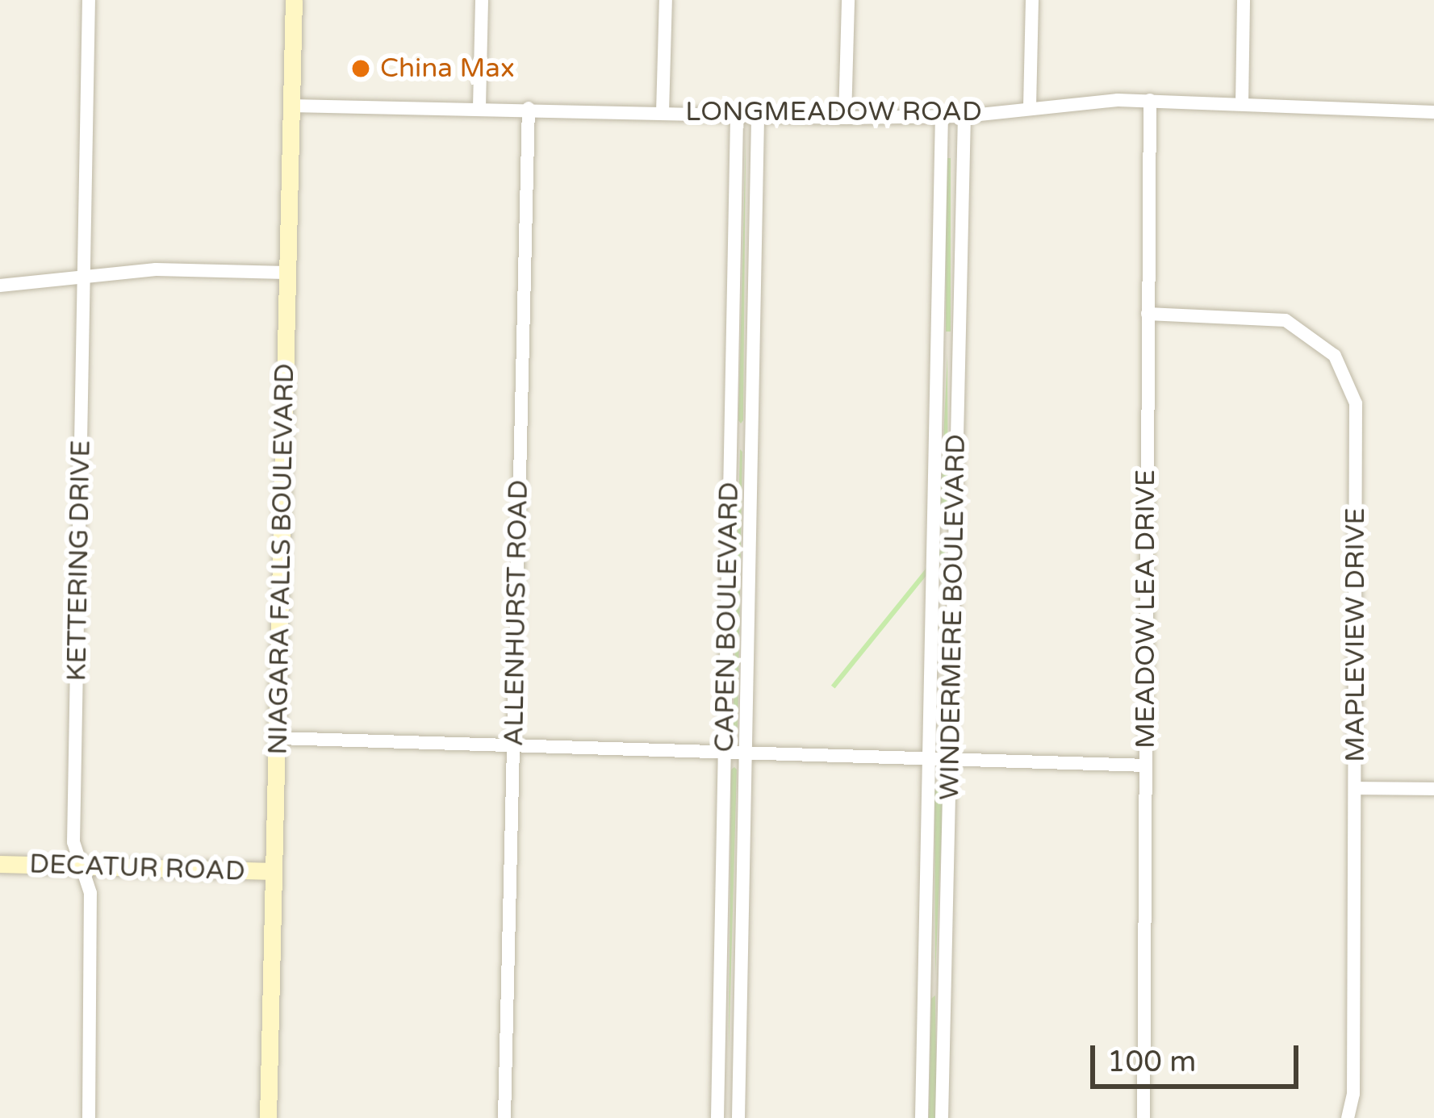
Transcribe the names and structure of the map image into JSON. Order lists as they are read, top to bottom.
{
  "streets": {
    "main road": ["NIAGARA FALLS BOULEVARD", "DECATUR ROAD"],
    "street": [
      "LONGMEADOW ROAD",
      "KETTERING DRIVE",
      "MEADOW LEA DRIVE",
      "ALLENHURST ROAD",
      "CAPEN BOULEVARD",
      "WINDERMERE BOULEVARD",
      "MAPLEVIEW DRIVE"
    ]
  },
  "crossings": [
    ["LONGMEADOW ROAD", "NIAGARA FALLS BOULEVARD"],
    ["LONGMEADOW ROAD", "MEADOW LEA DRIVE"],
    ["LONGMEADOW ROAD", "ALLENHURST ROAD"],
    ["LONGMEADOW ROAD", "CAPEN BOULEVARD"],
    ["LONGMEADOW ROAD", "WINDERMERE BOULEVARD"],
    ["NIAGARA FALLS BOULEVARD", "DECATUR ROAD"],
    ["KETTERING DRIVE", "DECATUR ROAD"],
    ["MEADOW LEA DRIVE", "MAPLEVIEW DRIVE"]
  ],
  "places": ["China Max"],
  "scale_bar": "100 m"
}
